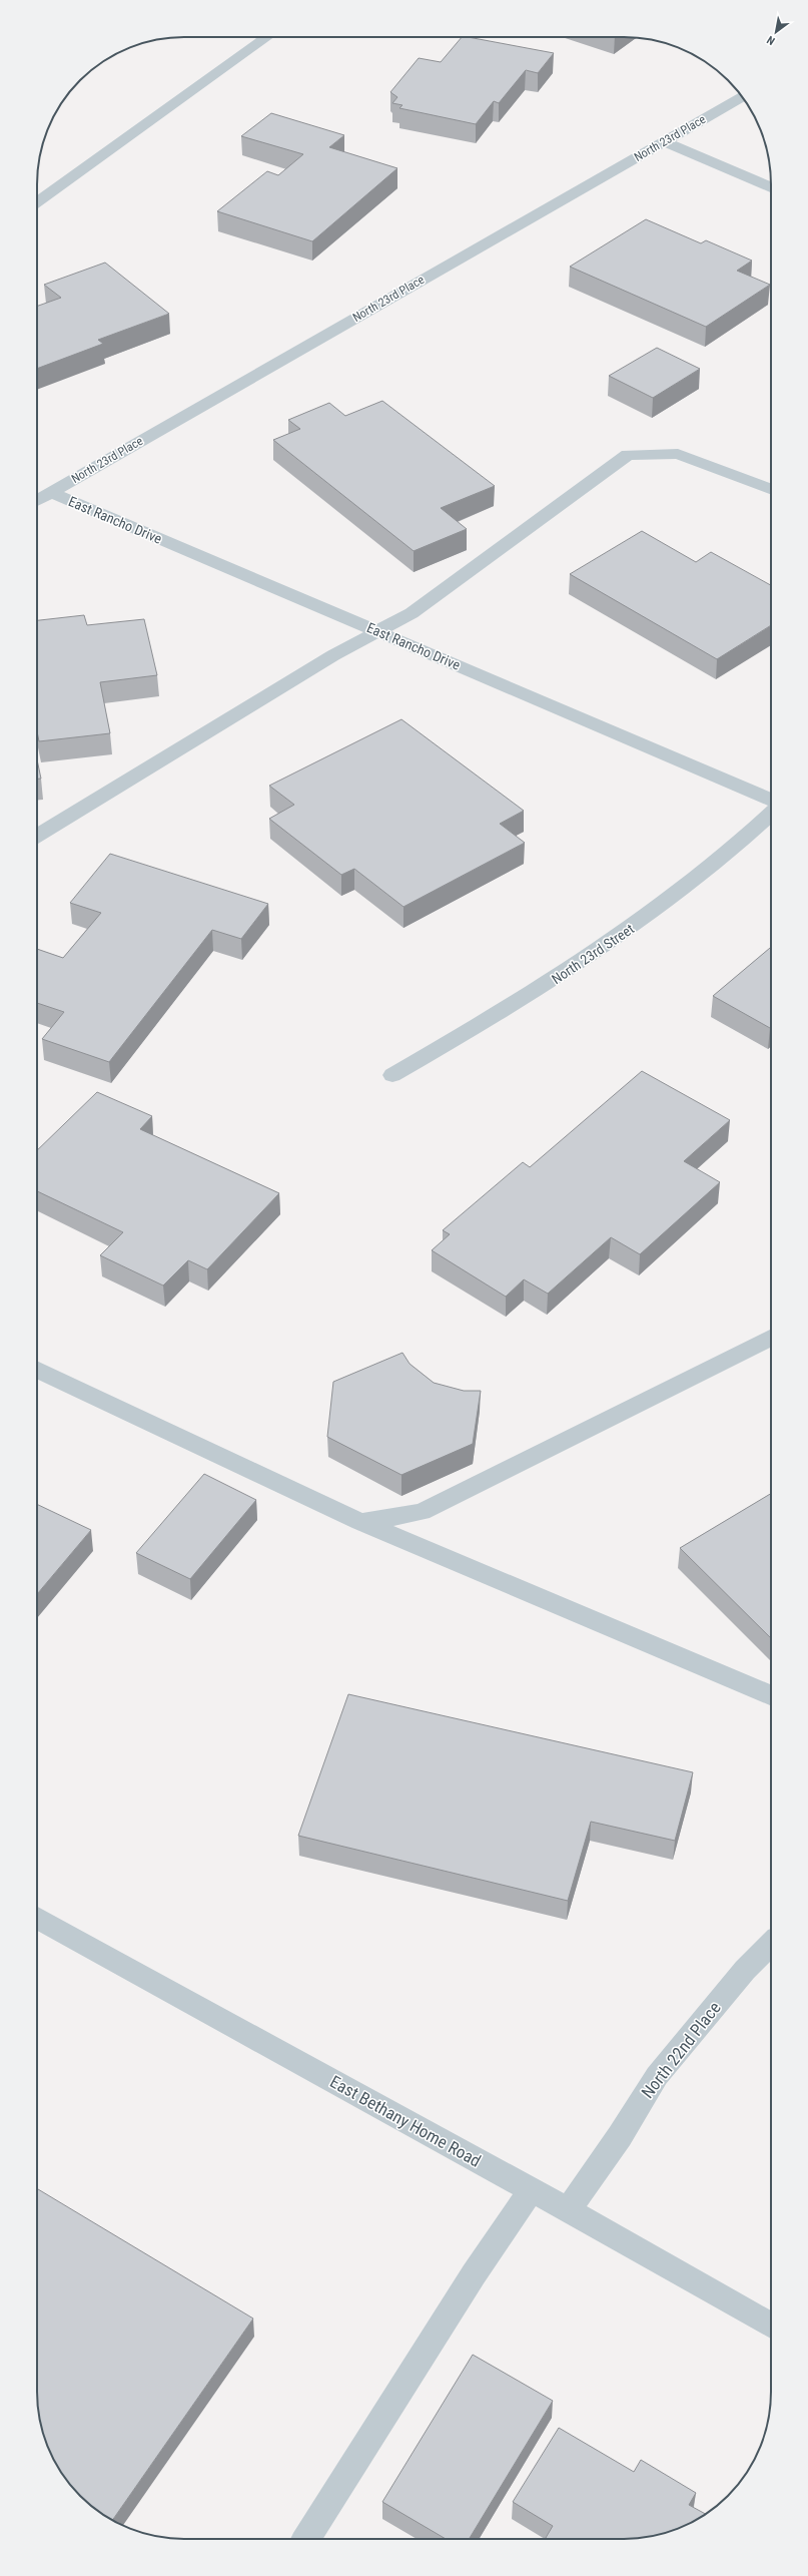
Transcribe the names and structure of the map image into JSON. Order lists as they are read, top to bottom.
{
  "streets": {
    "street": [
      "North 23rd Place",
      "East Rancho Drive",
      "North 23rd Street",
      "North 22nd Place",
      "East Bethany Home Road"
    ]
  },
  "crossings": [
    ["North 23rd Place", "East Rancho Drive"],
    ["North 22nd Place", "East Bethany Home Road"]
  ],
  "north": "bottom left"
}
